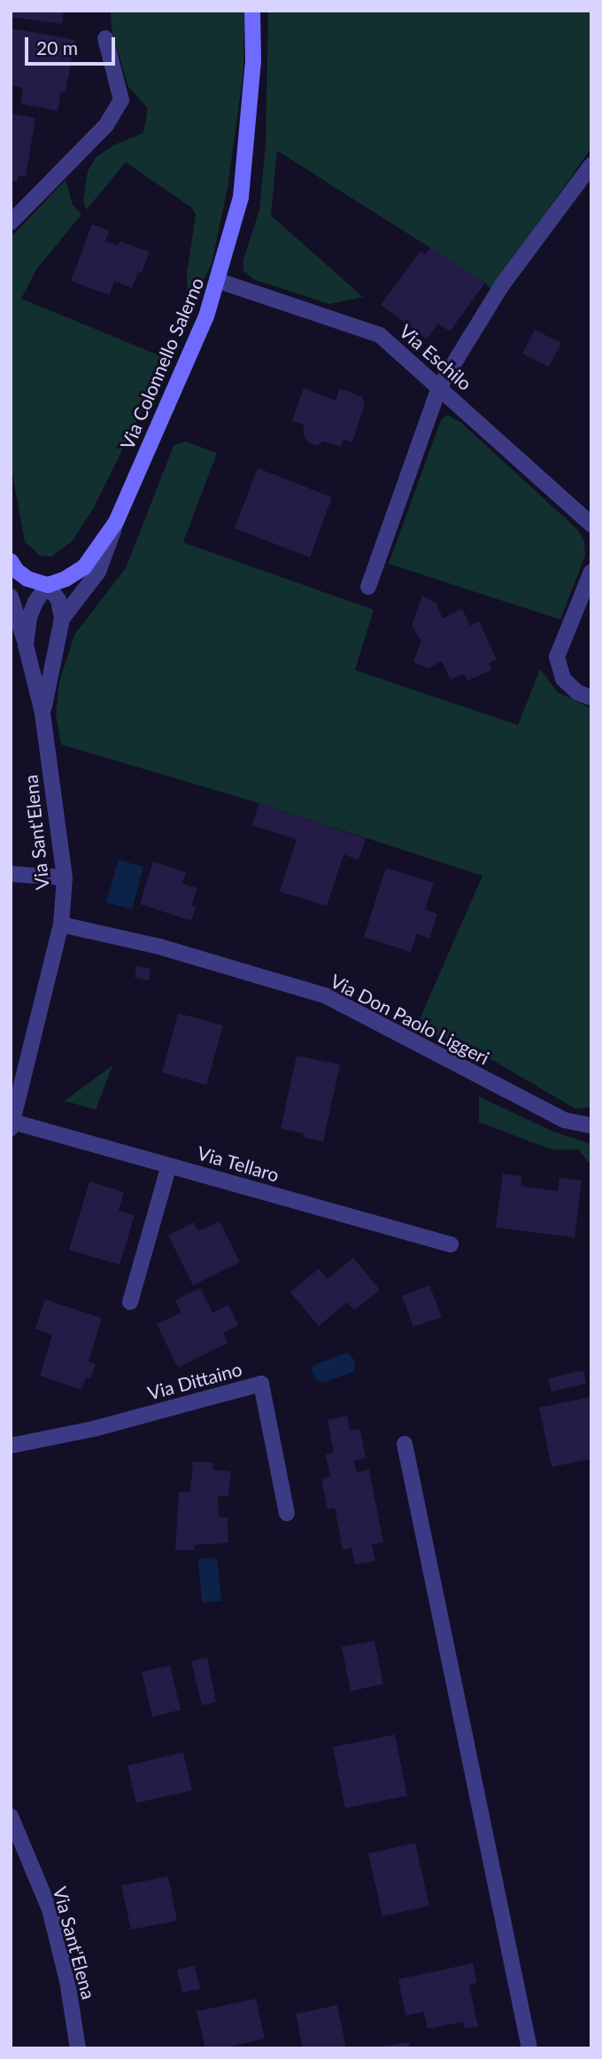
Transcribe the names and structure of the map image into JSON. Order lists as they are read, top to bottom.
{
  "streets": {
    "main road": ["Via Colonnello Salerno"],
    "street": [
      "Via Eschilo",
      "Via Sant'Elena",
      "Via Don Paolo Liggeri",
      "Via Tellaro",
      "Via Dittaino"
    ]
  },
  "crossings": [
    ["Via Eschilo", "Via Colonnello Salerno"],
    ["Via Sant'Elena", "Via Don Paolo Liggeri"],
    ["Via Sant'Elena", "Via Tellaro"]
  ],
  "scale_bar": "20 m"
}
